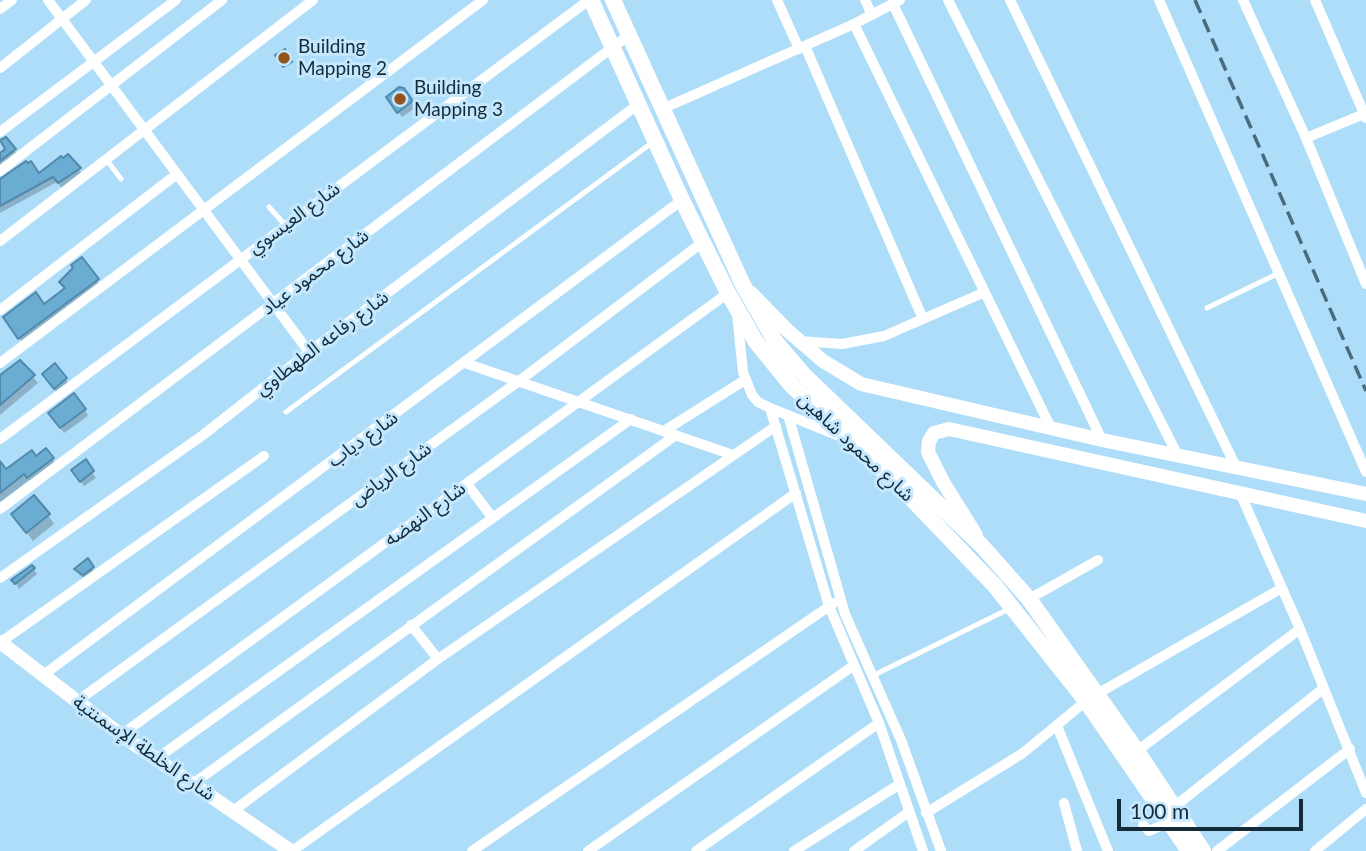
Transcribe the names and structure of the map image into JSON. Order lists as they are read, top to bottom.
{
  "streets": {
    "main road": ["شارع محمود شاهين"],
    "street": [
      "شارع العيسوي",
      "شارع محمود عياد",
      "شارع رفاعه الطهطاوي",
      "شارع دياب",
      "شارع الرياض",
      "شارع النهضه",
      "شارع الخلطة الإسمنتية"
    ]
  },
  "crossings": [
    ["شارع العيسوي", "شارع محمود شاهين"],
    ["شارع محمود عياد", "شارع محمود شاهين"],
    ["شارع رفاعه الطهطاوي", "شارع محمود شاهين"],
    ["شارع دياب", "شارع محمود شاهين"],
    ["شارع دياب", "شارع الخلطة الإسمنتية"],
    ["شارع محمود شاهين", "شارع الرياض"],
    ["شارع محمود شاهين", "شارع النهضه"],
    ["شارع الرياض", "شارع الخلطة الإسمنتية"],
    ["شارع النهضه", "شارع الخلطة الإسمنتية"]
  ],
  "places": ["Building Mapping 2", "Building Mapping 3"],
  "scale_bar": "100 m"
}
